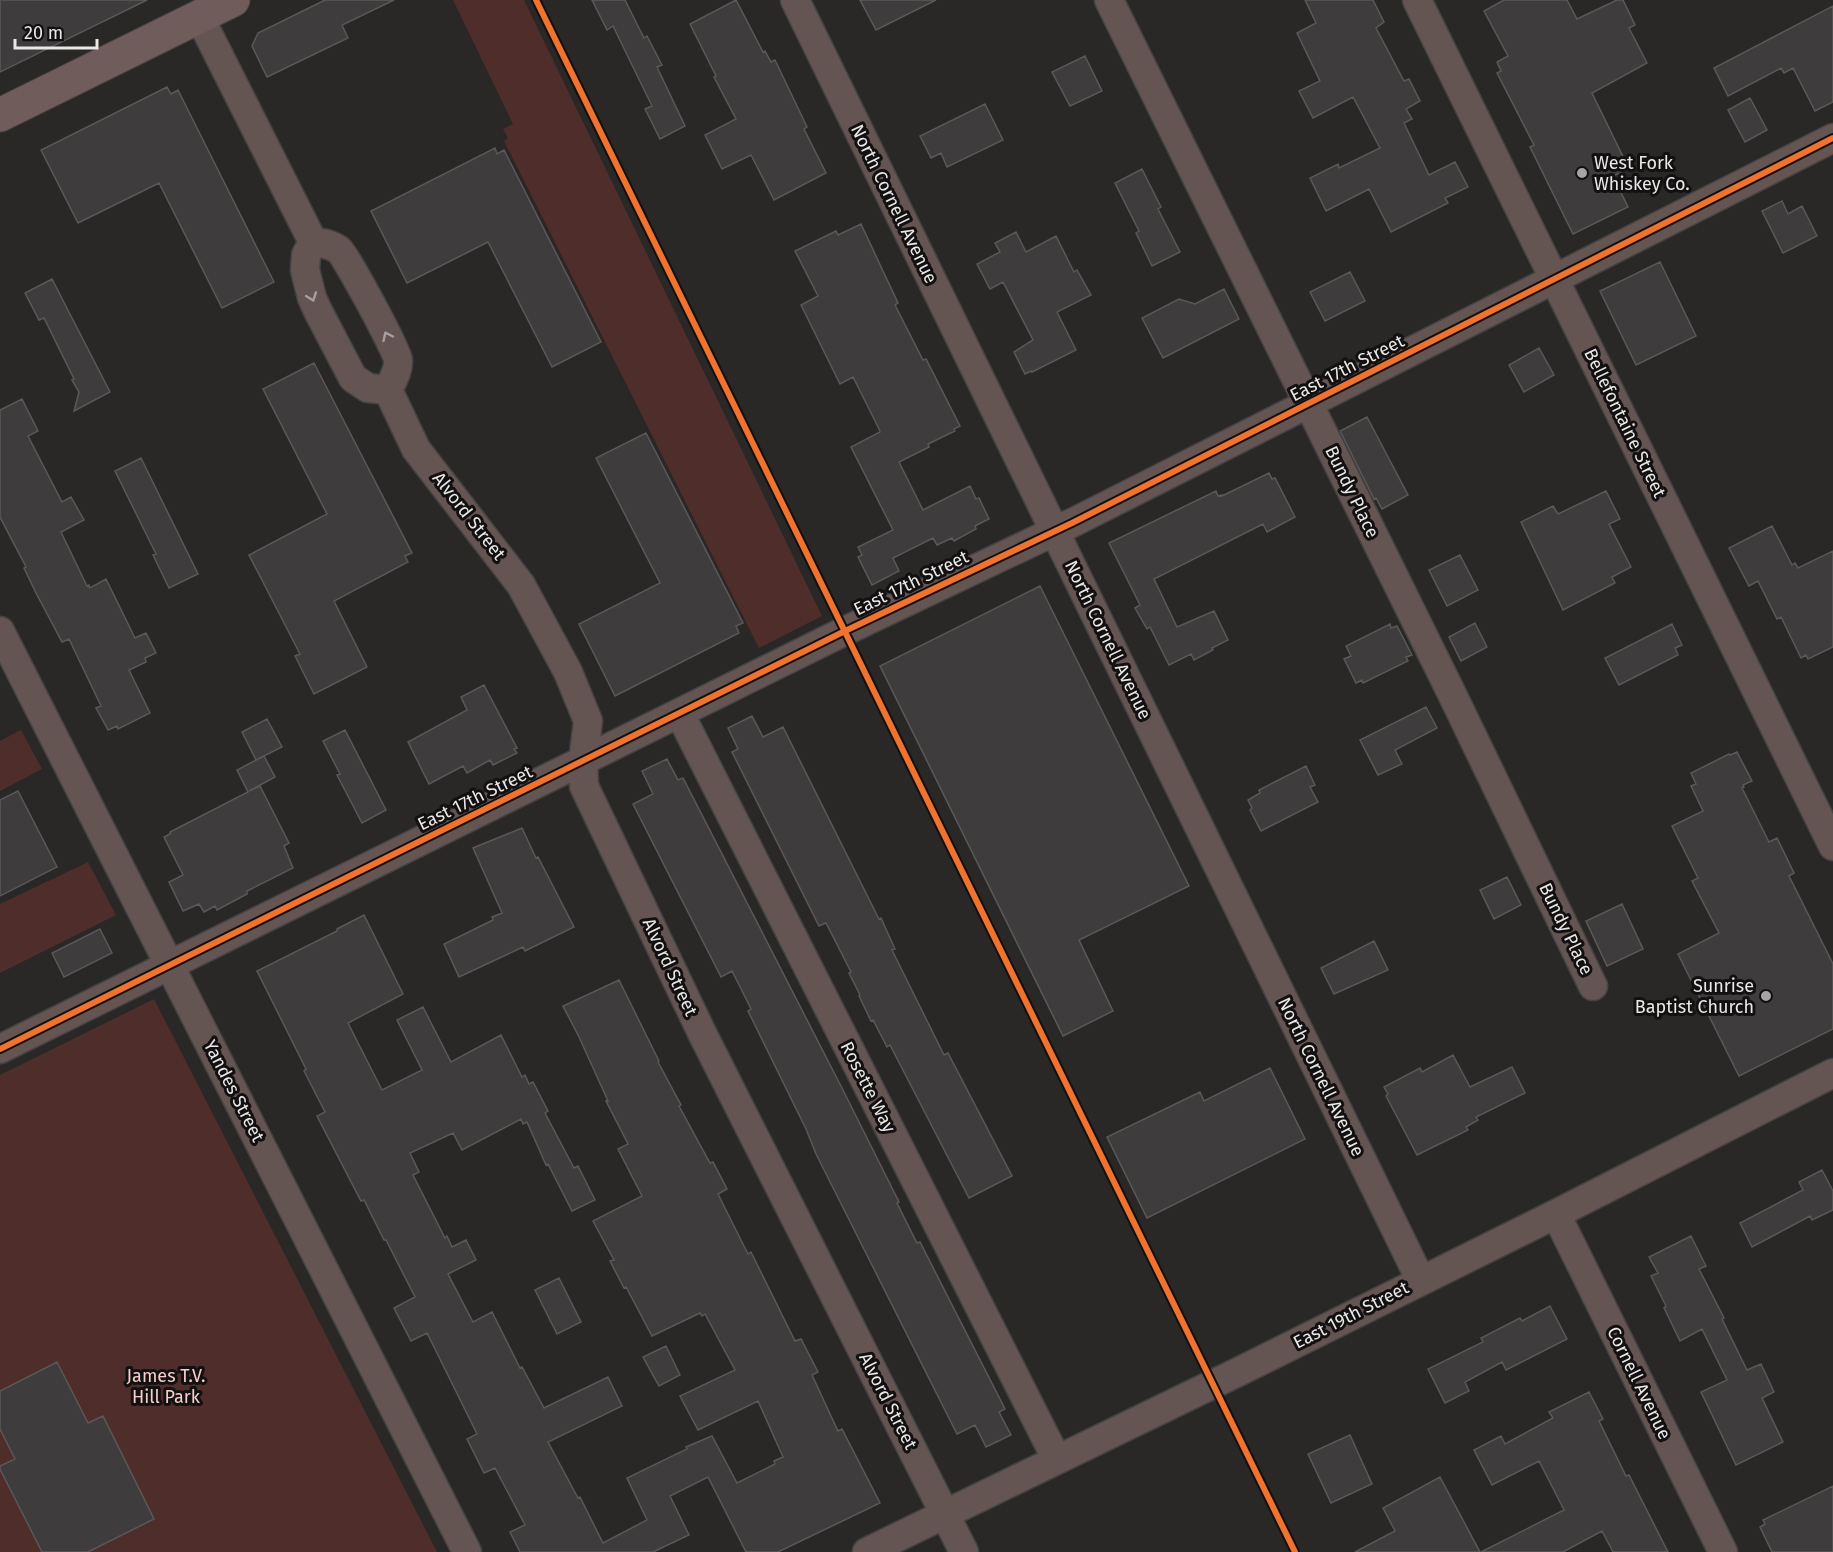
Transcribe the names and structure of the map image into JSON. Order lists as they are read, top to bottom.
{
  "streets": {
    "street": [
      "North Cornell Avenue",
      "East 17th Street",
      "Bellefontaine Street",
      "Bundy Place",
      "Alvord Street",
      "Rosette Way",
      "Yandes Street",
      "East 19th Street",
      "Cornell Avenue"
    ]
  },
  "crossings": [
    ["North Cornell Avenue", "East 17th Street"],
    ["North Cornell Avenue", "East 19th Street"],
    ["East 17th Street", "Bellefontaine Street"],
    ["East 17th Street", "Bundy Place"],
    ["East 17th Street", "Alvord Street"],
    ["East 17th Street", "Rosette Way"],
    ["East 17th Street", "Yandes Street"],
    ["Alvord Street", "East 19th Street"],
    ["Rosette Way", "East 19th Street"],
    ["East 19th Street", "Cornell Avenue"]
  ],
  "parks": ["James T.V. Hill Park"],
  "places": ["West Fork Whiskey Co.", "Sunrise Baptist Church"],
  "scale_bar": "20 m"
}
